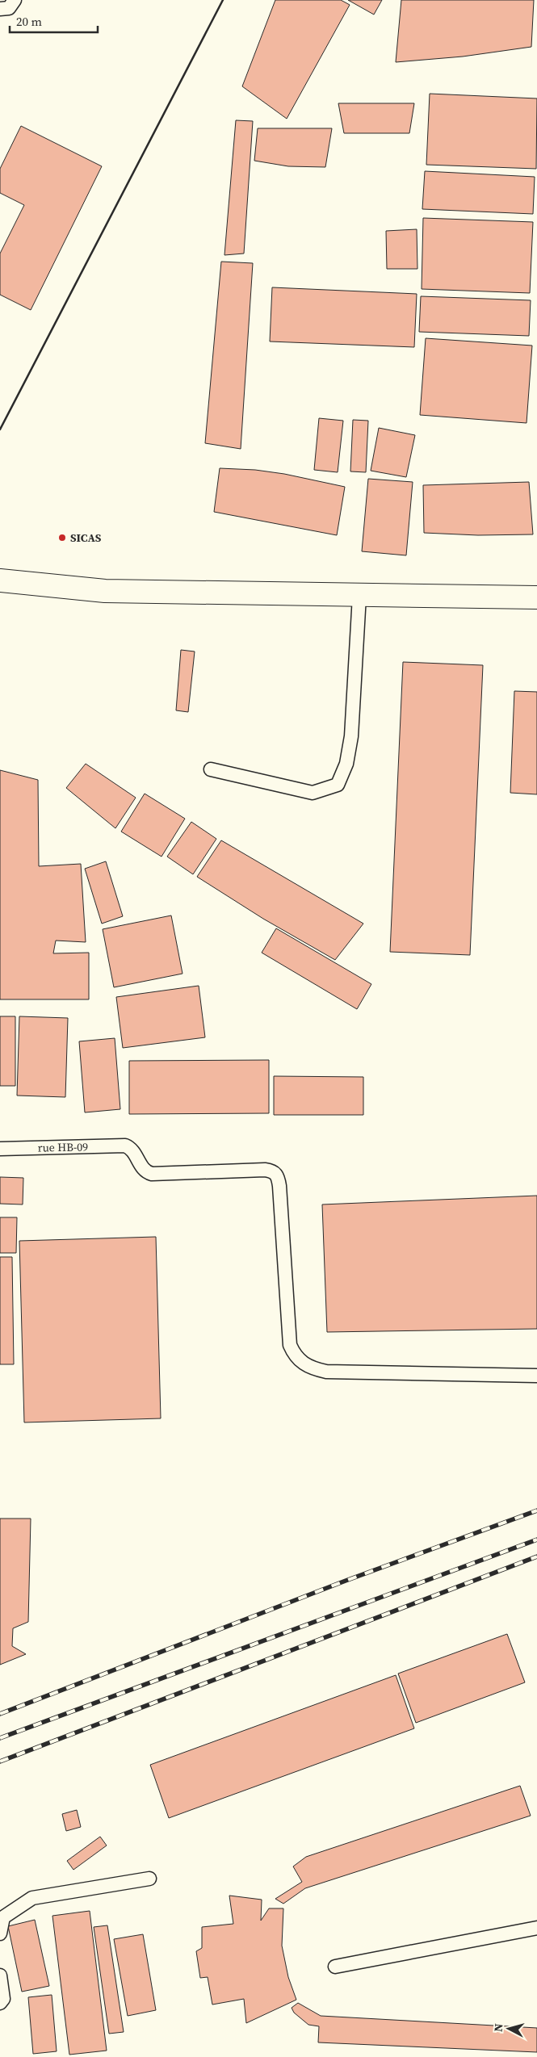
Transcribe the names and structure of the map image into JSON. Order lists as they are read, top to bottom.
{
  "streets": {
    "lane": ["rue HB-09"]
  },
  "places": ["SICAS"],
  "scale_bar": "20 m",
  "north": "left"
}
